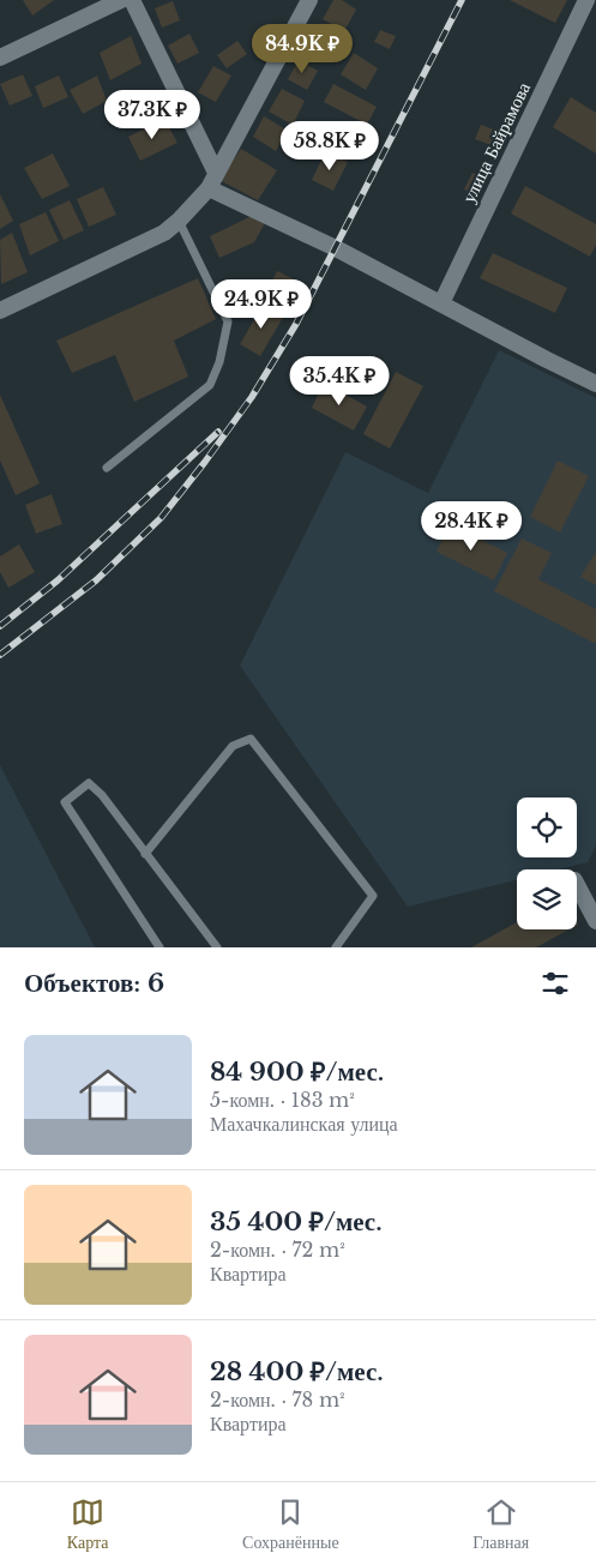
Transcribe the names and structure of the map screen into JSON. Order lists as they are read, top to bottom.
{
  "streets": {
    "street": ["улица Байрамова"]
  },
  "page": {
    "price": [
      "84.9K ₽",
      "37.3K ₽",
      "58.8K ₽",
      "24.9K ₽",
      "35.4K ₽",
      "28.4K ₽"
    ],
    "heading": "Объектов: 6",
    "list": [
      {
        "name": "84 900 ₽/мес.",
        "note": "5-комн. · 183 m² · Махачкалинская улица"
      },
      {
        "name": "35 400 ₽/мес.",
        "note": "2-комн. · 72 m² · Квартира"
      },
      {
        "name": "28 400 ₽/мес.",
        "note": "2-комн. · 78 m² · Квартира"
      }
    ],
    "tabs": ["Карта", "Сохранённые", "Главная"]
  }
}
